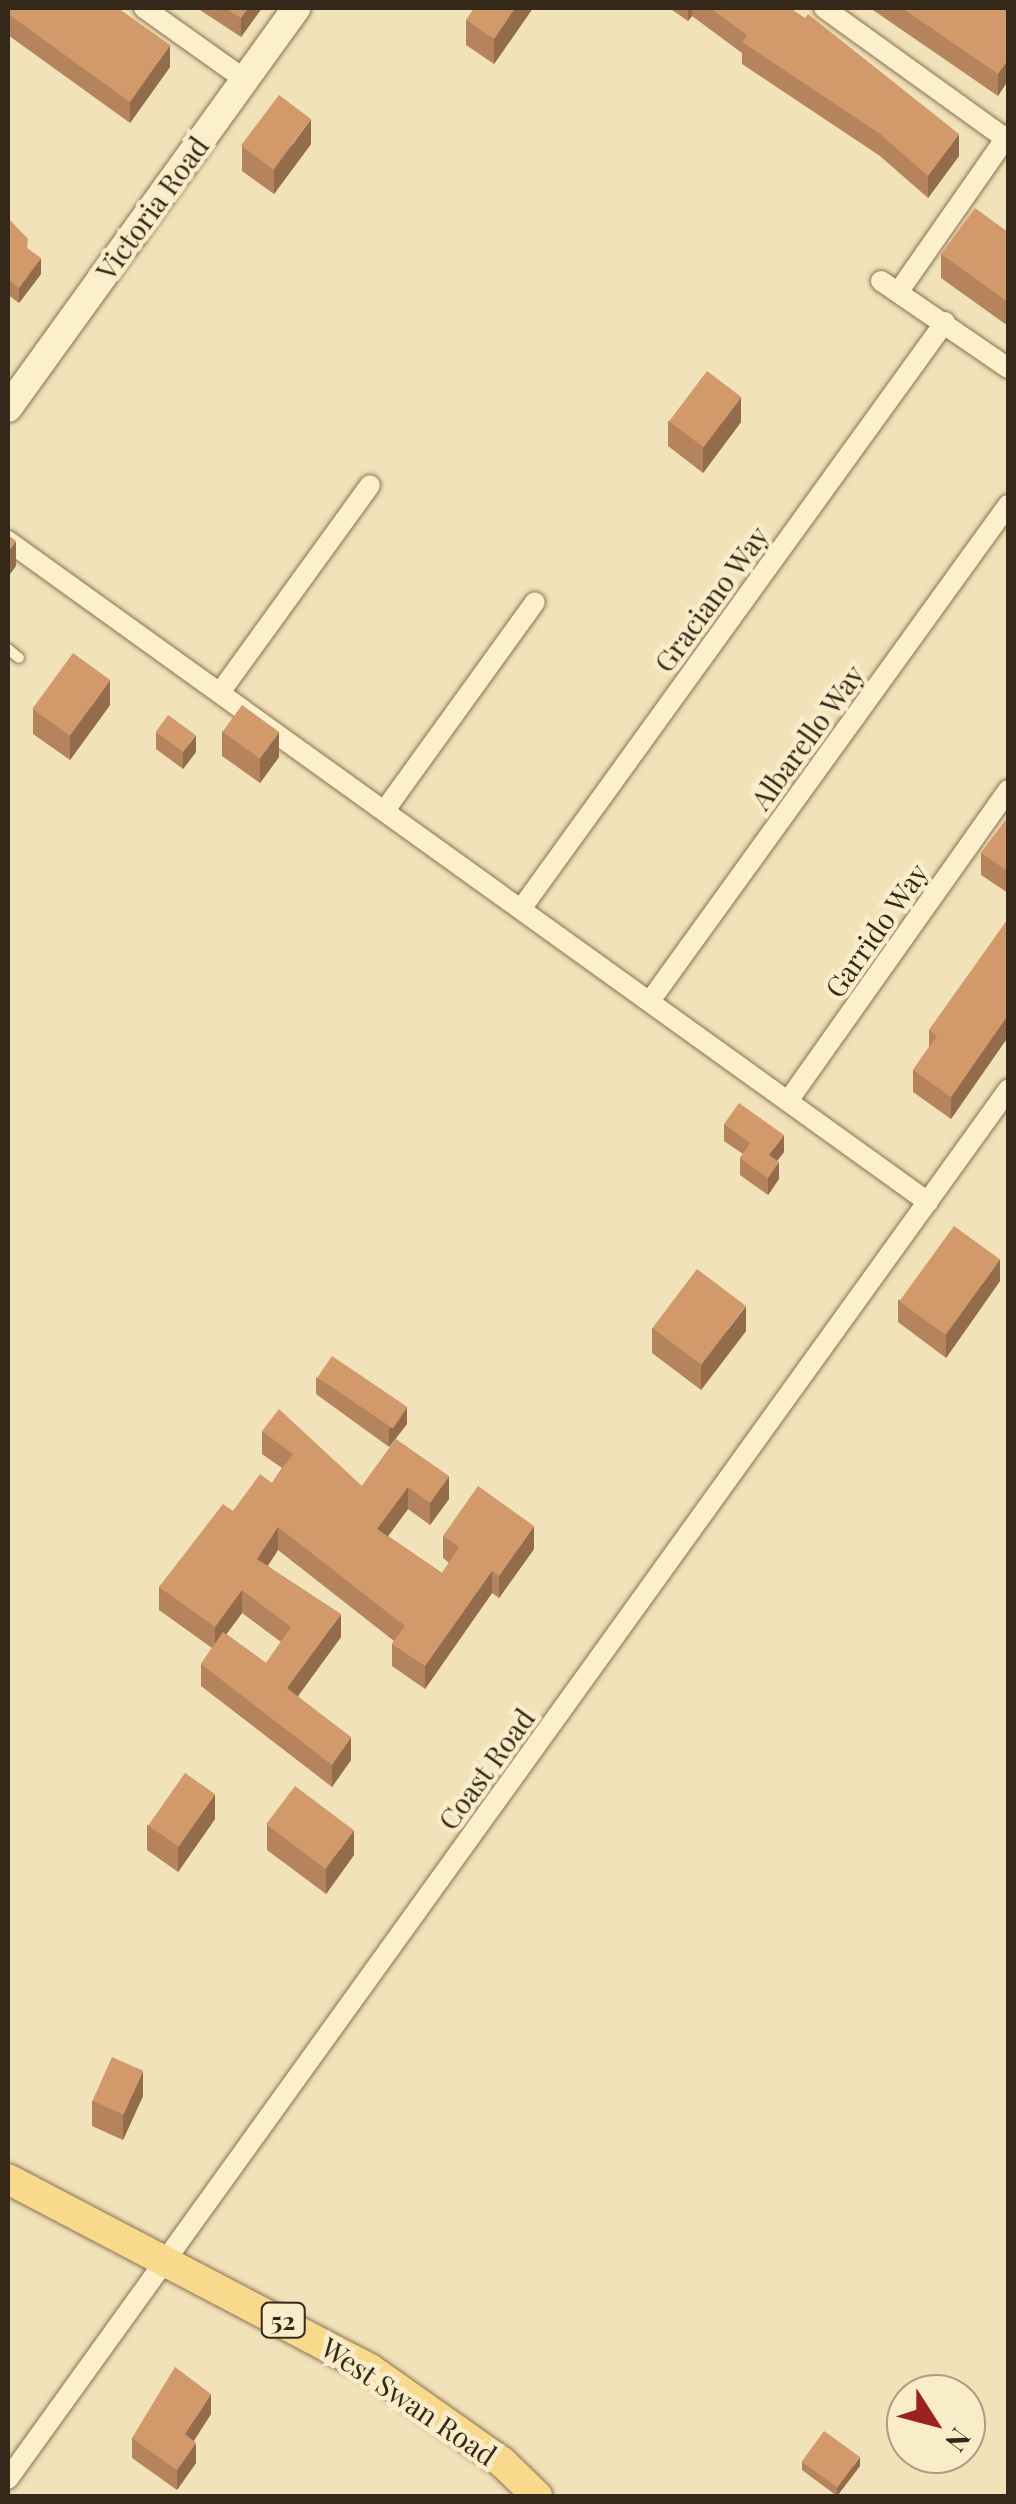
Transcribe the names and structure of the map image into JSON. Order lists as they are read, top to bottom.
{
  "streets": {
    "main road": ["52", "West Swan Road"],
    "street": [
      "Victoria Road",
      "Graciano Way",
      "Albarello Way",
      "Garrido Way",
      "Coast Road"
    ]
  },
  "crossings": [
    ["Coast Road", "West Swan Road"]
  ],
  "north": "bottom right"
}
